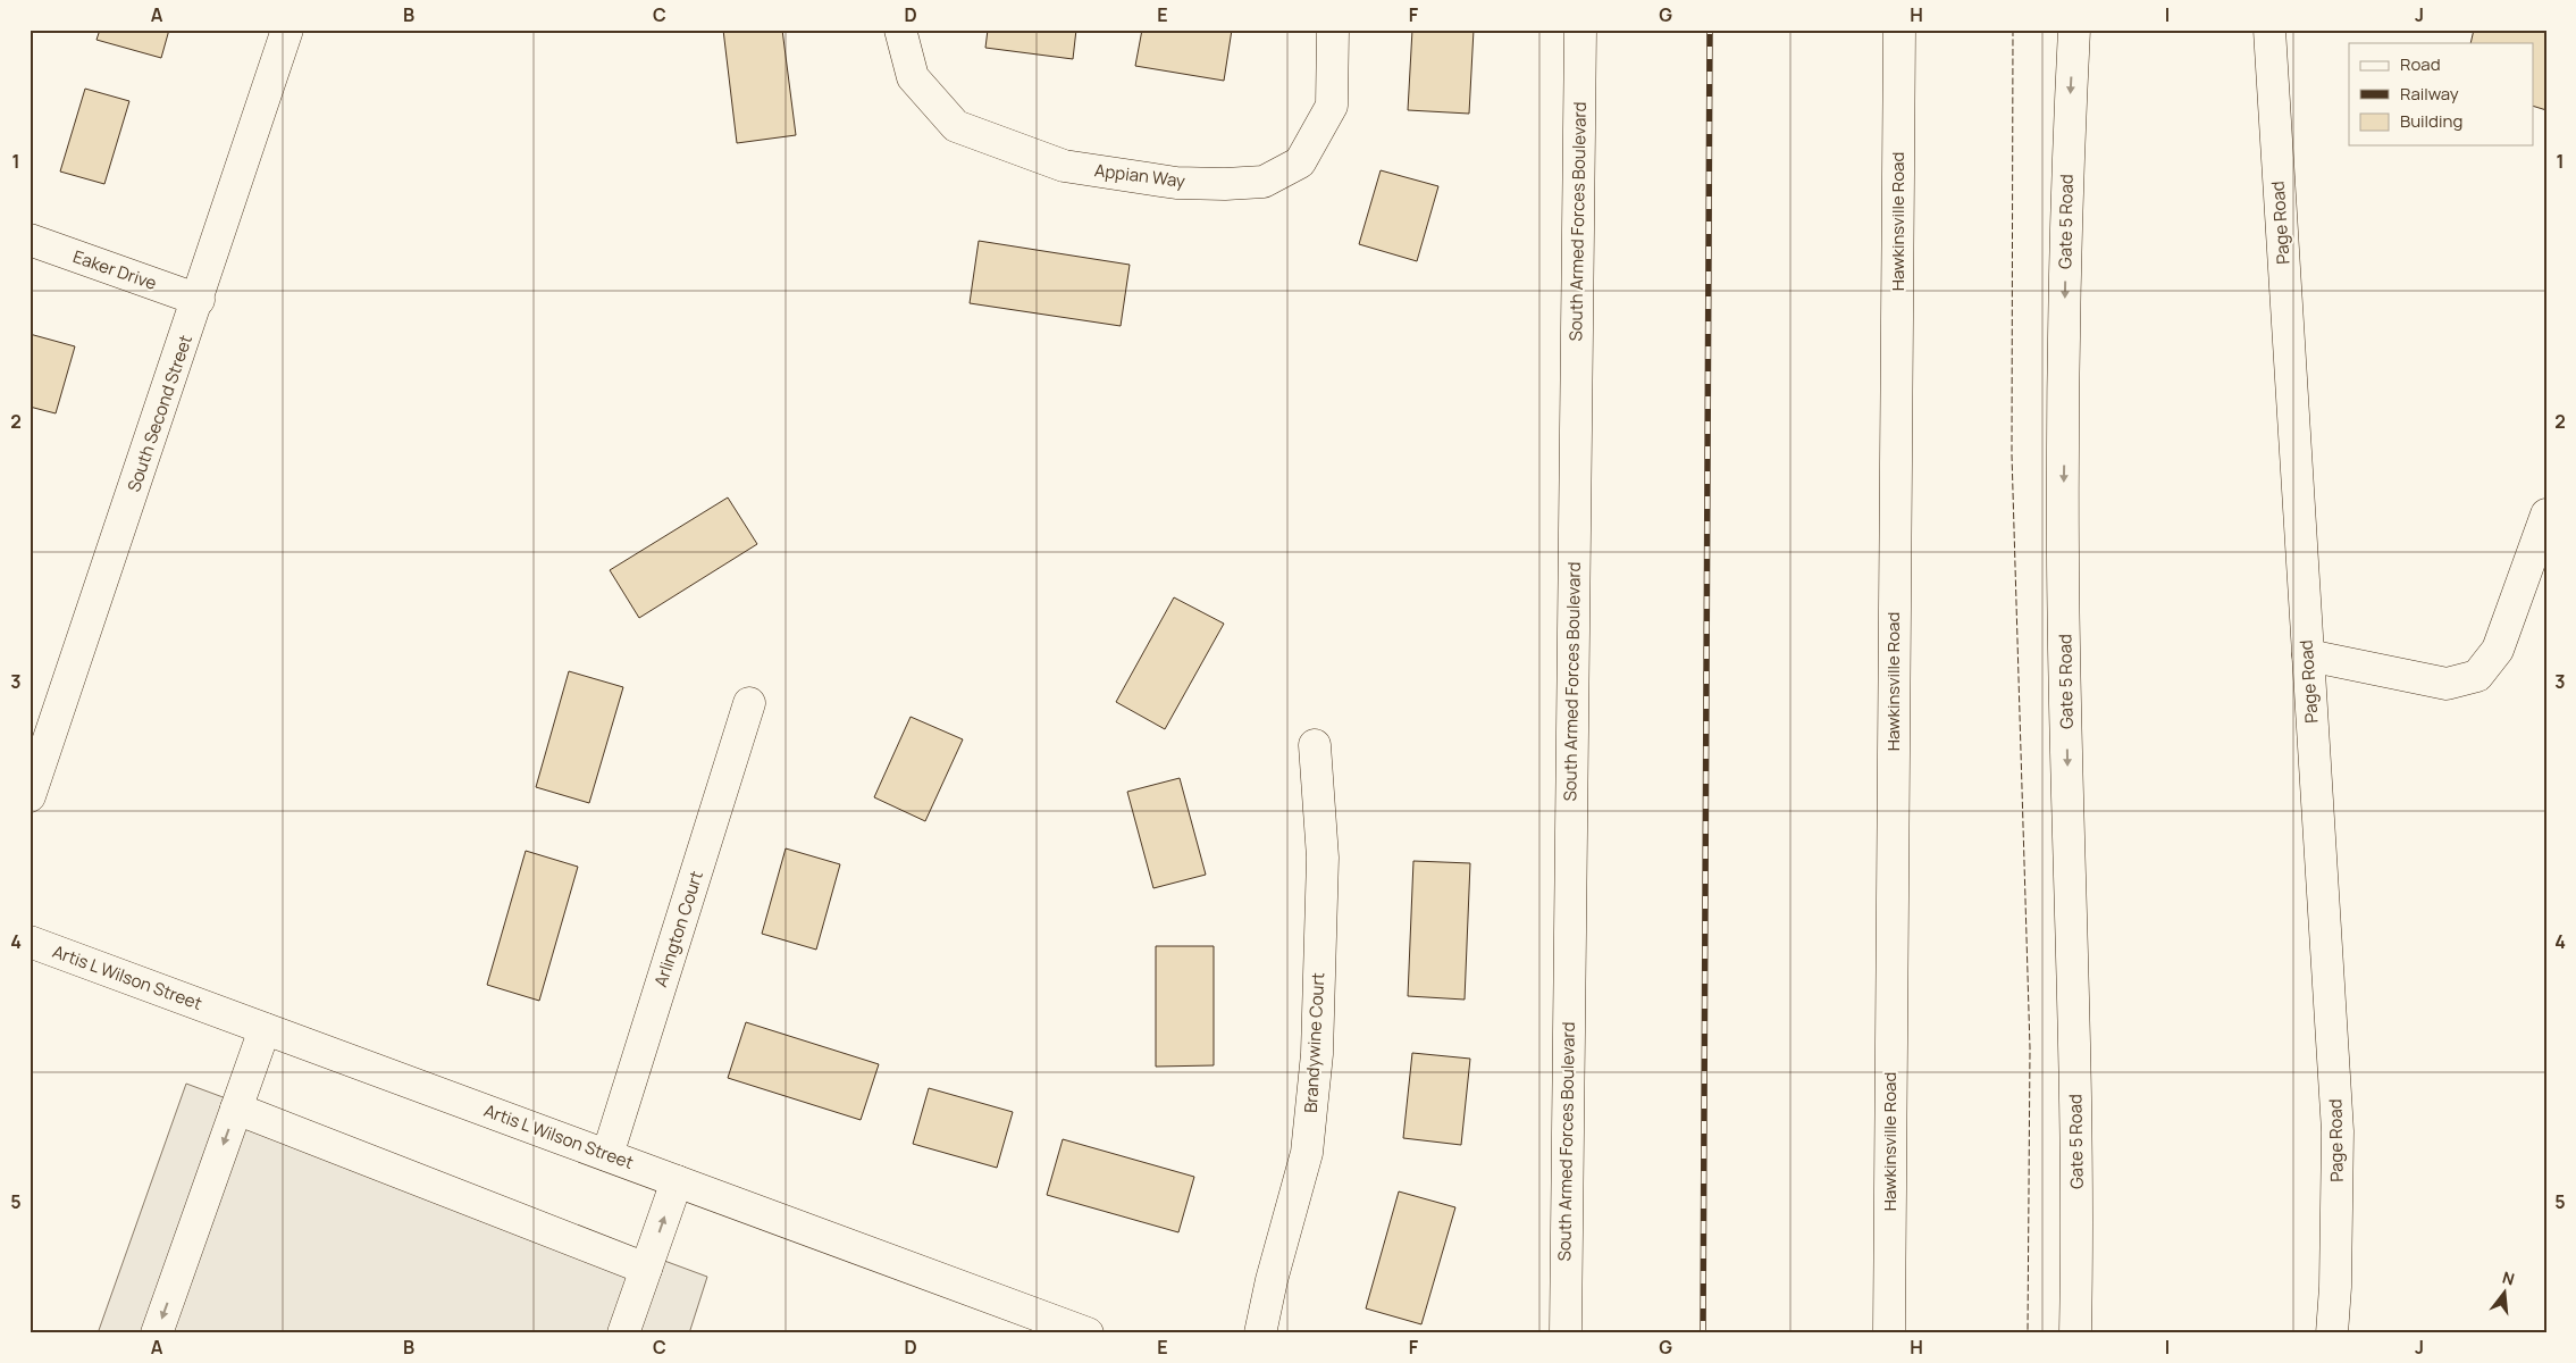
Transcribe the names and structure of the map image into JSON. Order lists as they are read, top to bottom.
{
  "streets": {
    "street": [
      "Appian Way",
      "South Armed Forces Boulevard",
      "Hawkinsville Road",
      "Gate 5 Road",
      "Page Road",
      "Eaker Drive",
      "South Second Street",
      "Arlington Court",
      "Artis L Wilson Street",
      "Brandywine Court"
    ]
  },
  "crossings": [
    ["Eaker Drive", "South Second Street"],
    ["Arlington Court", "Artis L Wilson Street"]
  ],
  "one_way": ["Gate 5 Road"],
  "legend": ["Road", "Railway", "Building"],
  "north": "top",
  "grid": {
    "columns": [
      "A",
      "B",
      "C",
      "D",
      "E",
      "F",
      "G",
      "H",
      "I",
      "J"
    ],
    "rows": [
      "1",
      "2",
      "3",
      "4",
      "5"
    ]
  }
}
